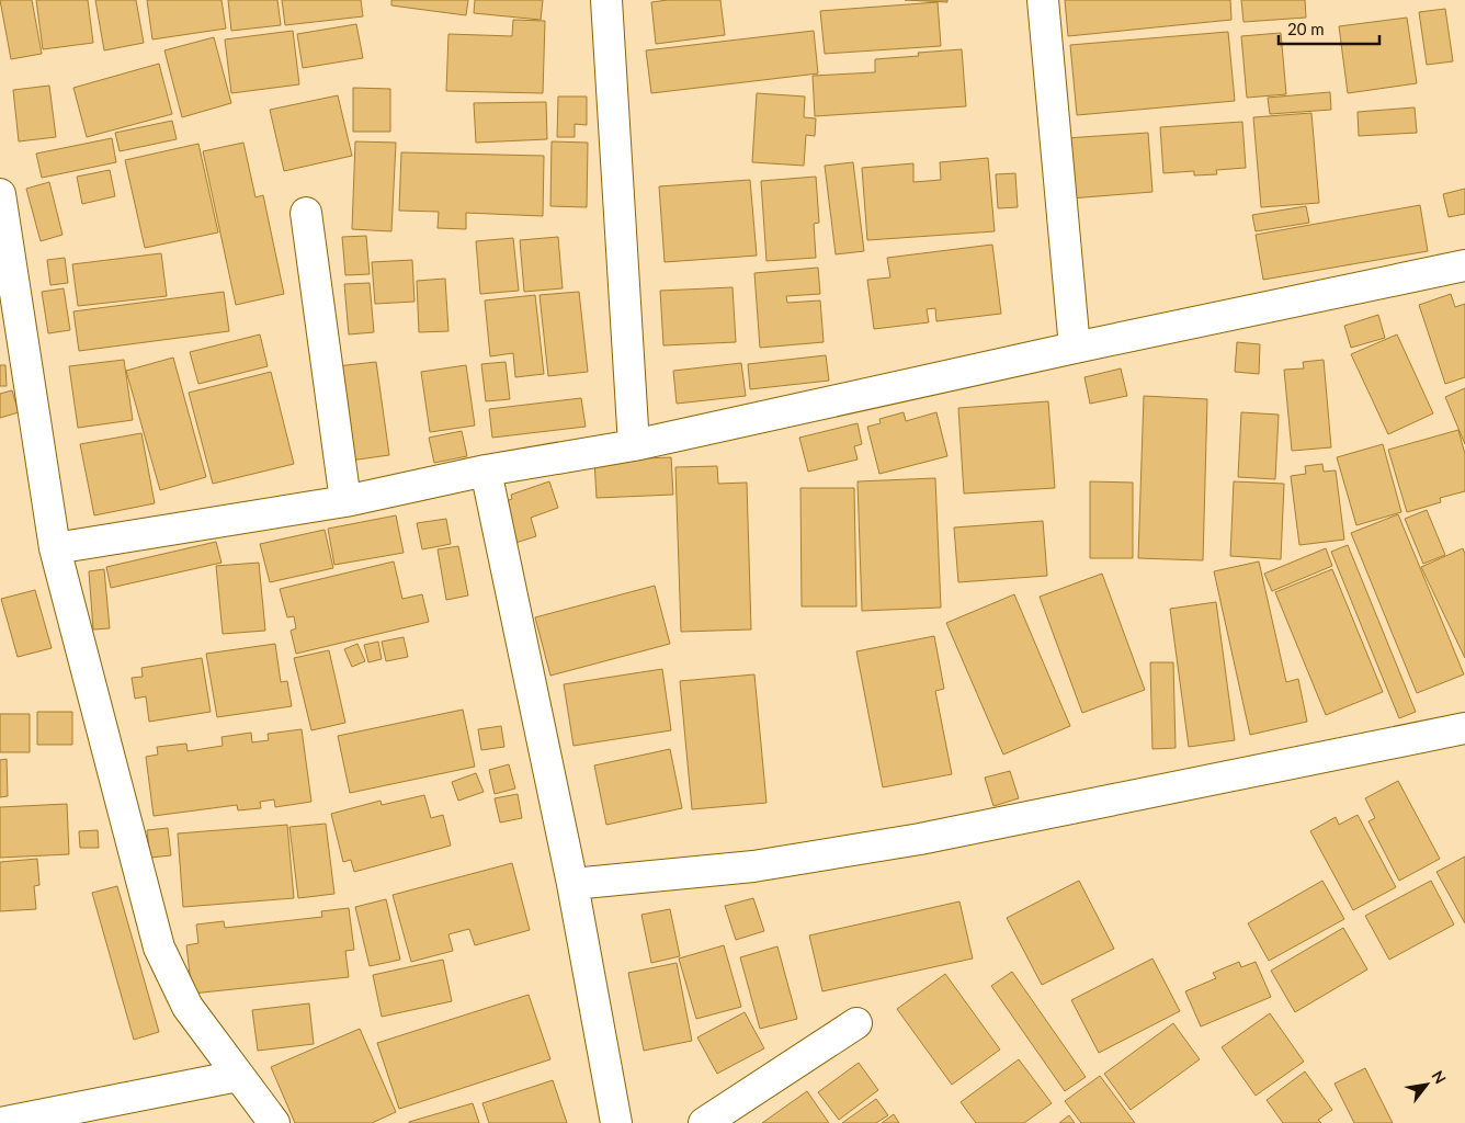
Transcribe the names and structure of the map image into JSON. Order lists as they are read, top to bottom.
{
  "scale_bar": "20 m",
  "north": "top right"
}
